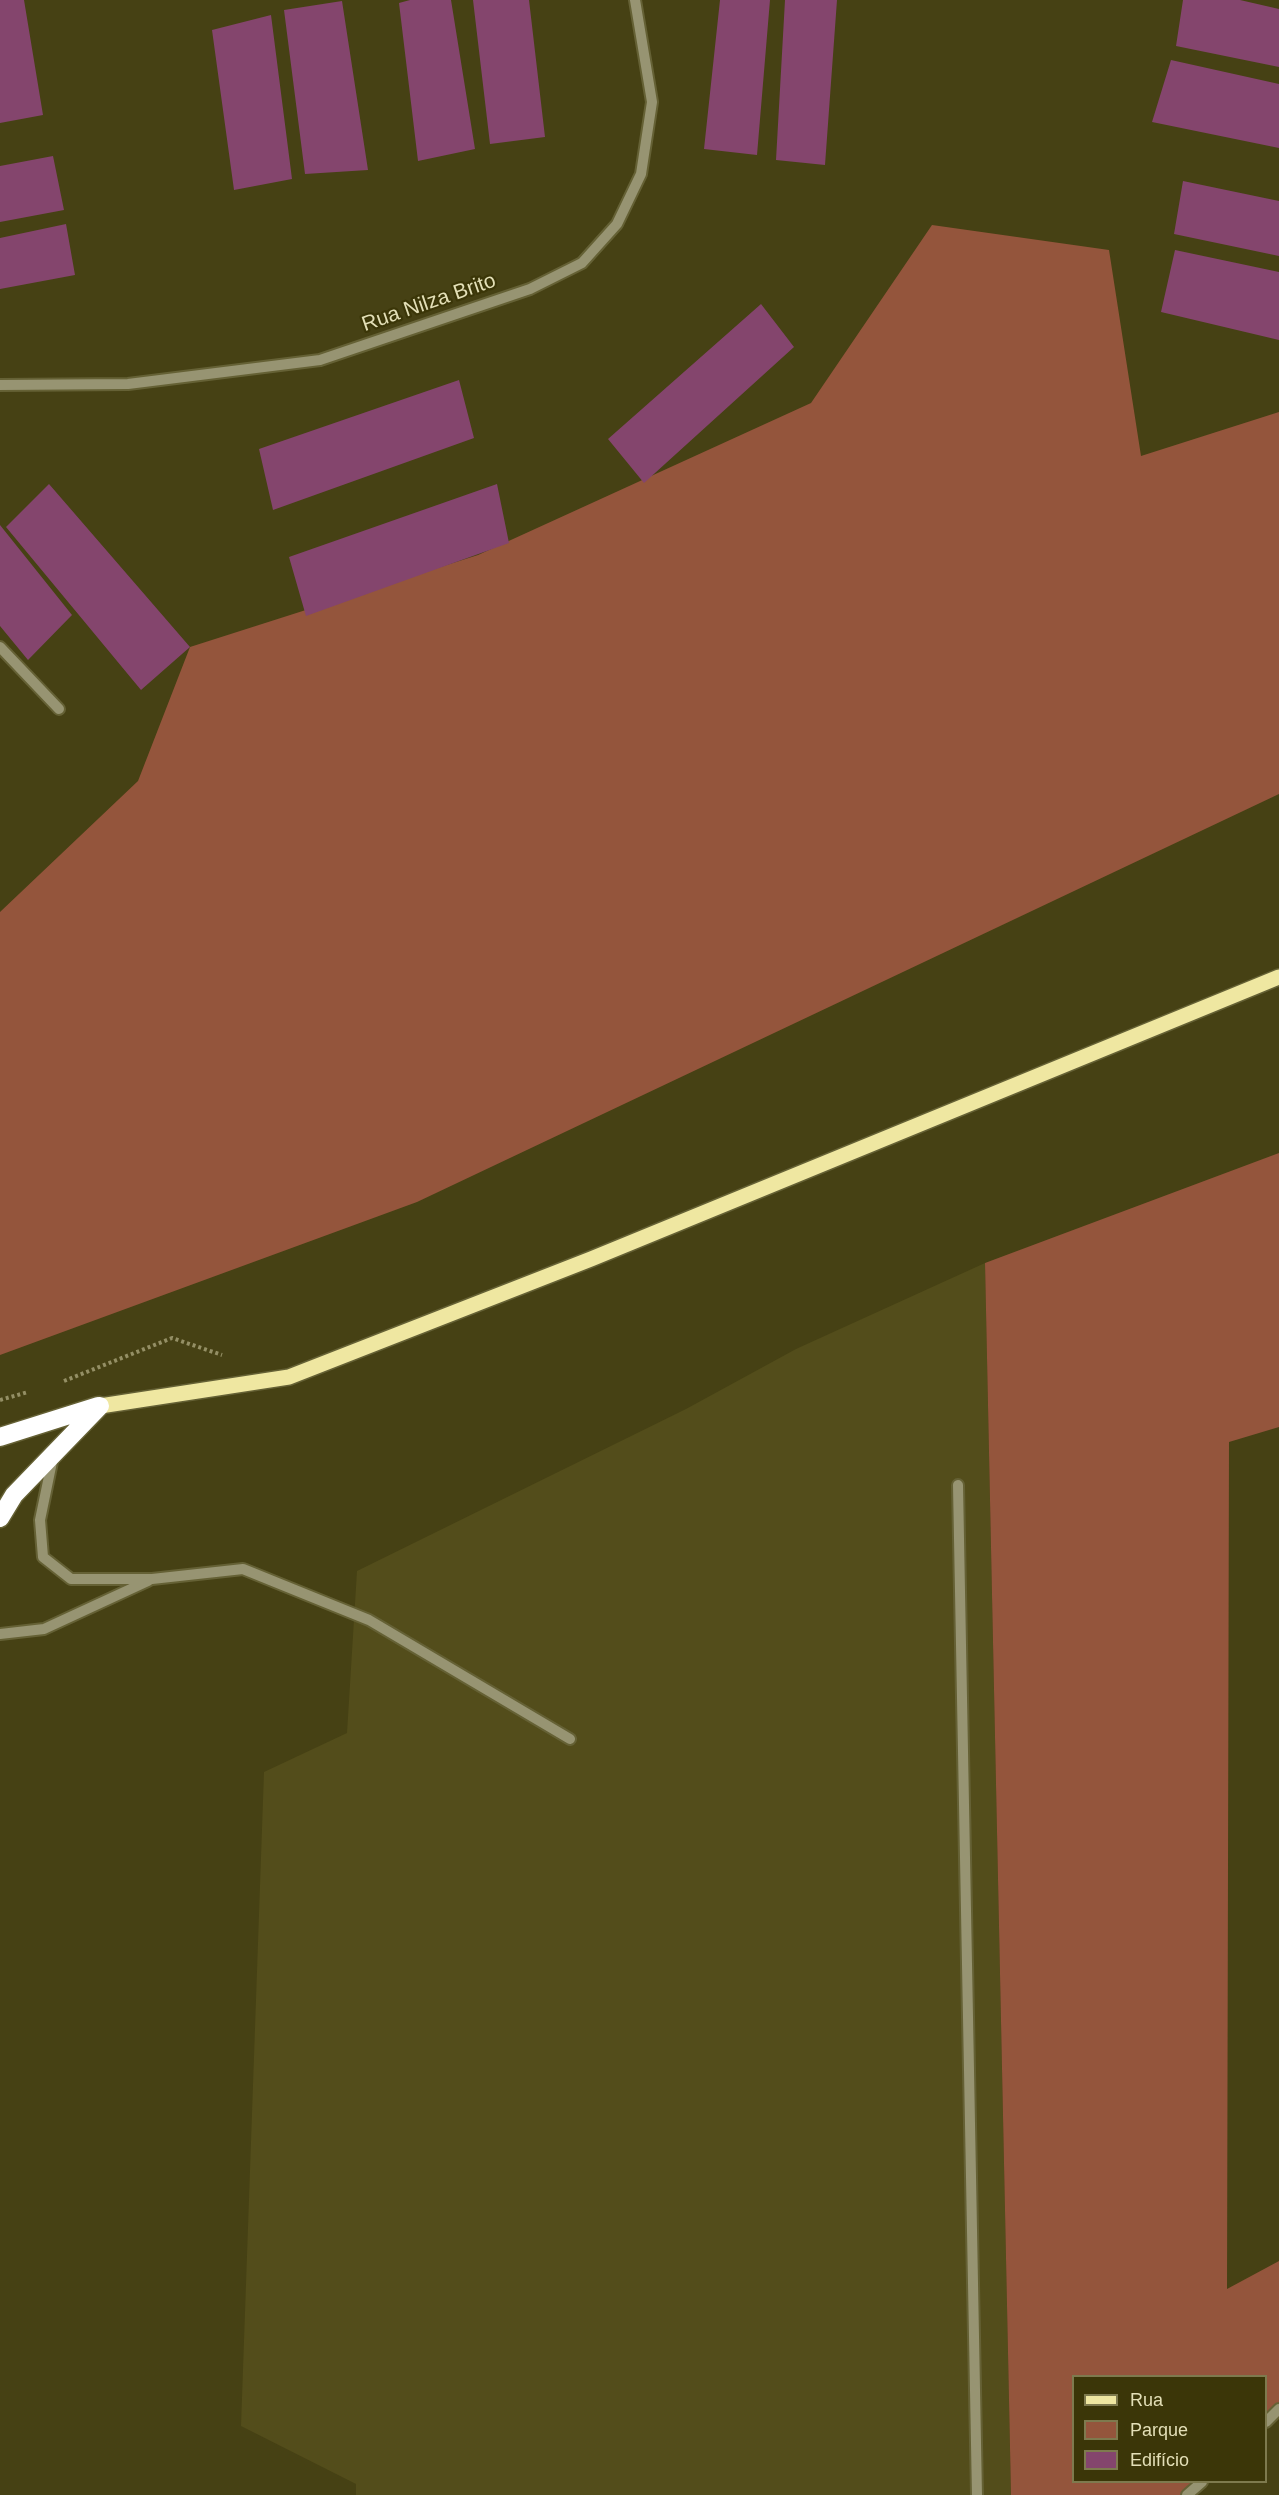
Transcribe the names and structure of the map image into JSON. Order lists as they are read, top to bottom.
{
  "streets": {
    "street": ["Rua Nilza Brito"]
  },
  "legend": ["Rua", "Parque", "Edifício"]
}
